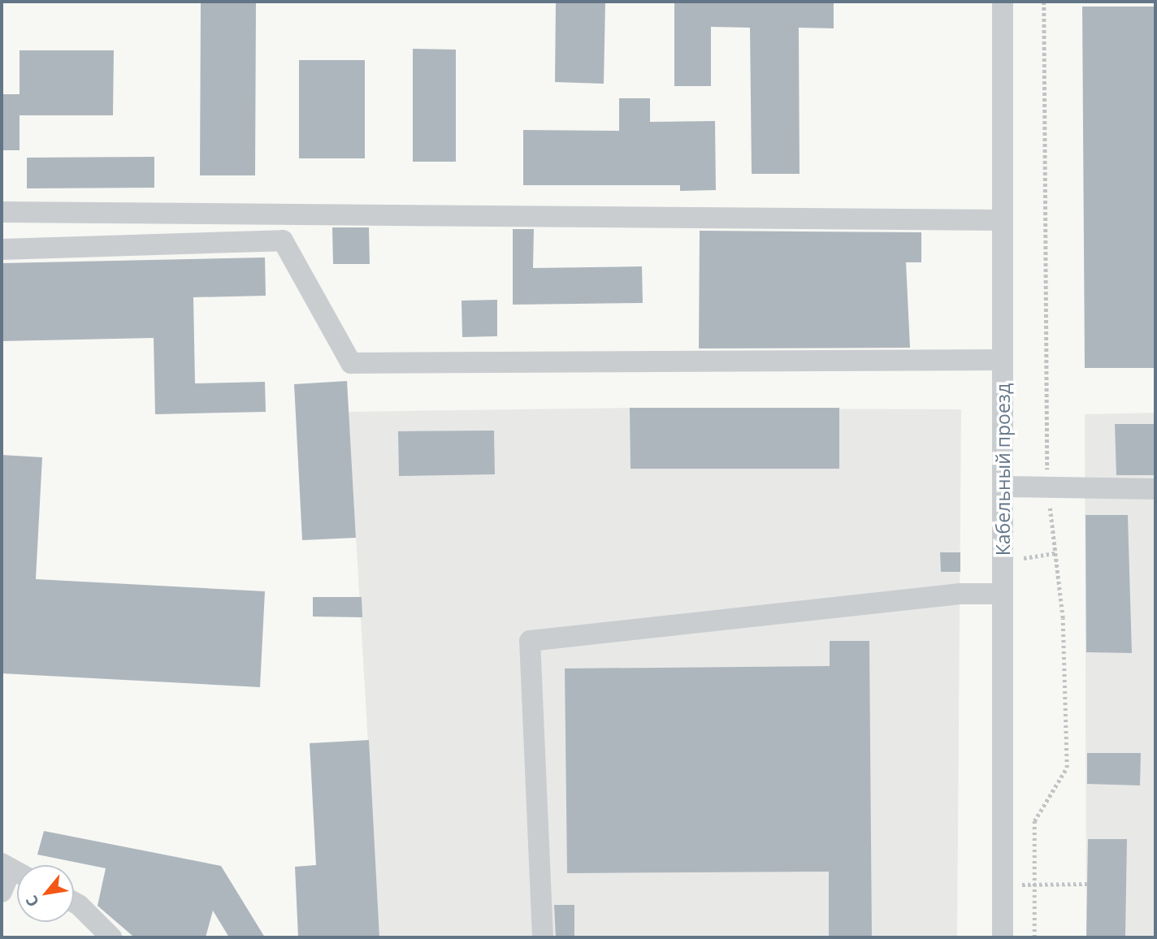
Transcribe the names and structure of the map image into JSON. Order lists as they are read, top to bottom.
{
  "streets": {
    "street": ["Кабельный проезд"]
  },
  "north": "bottom left"
}
